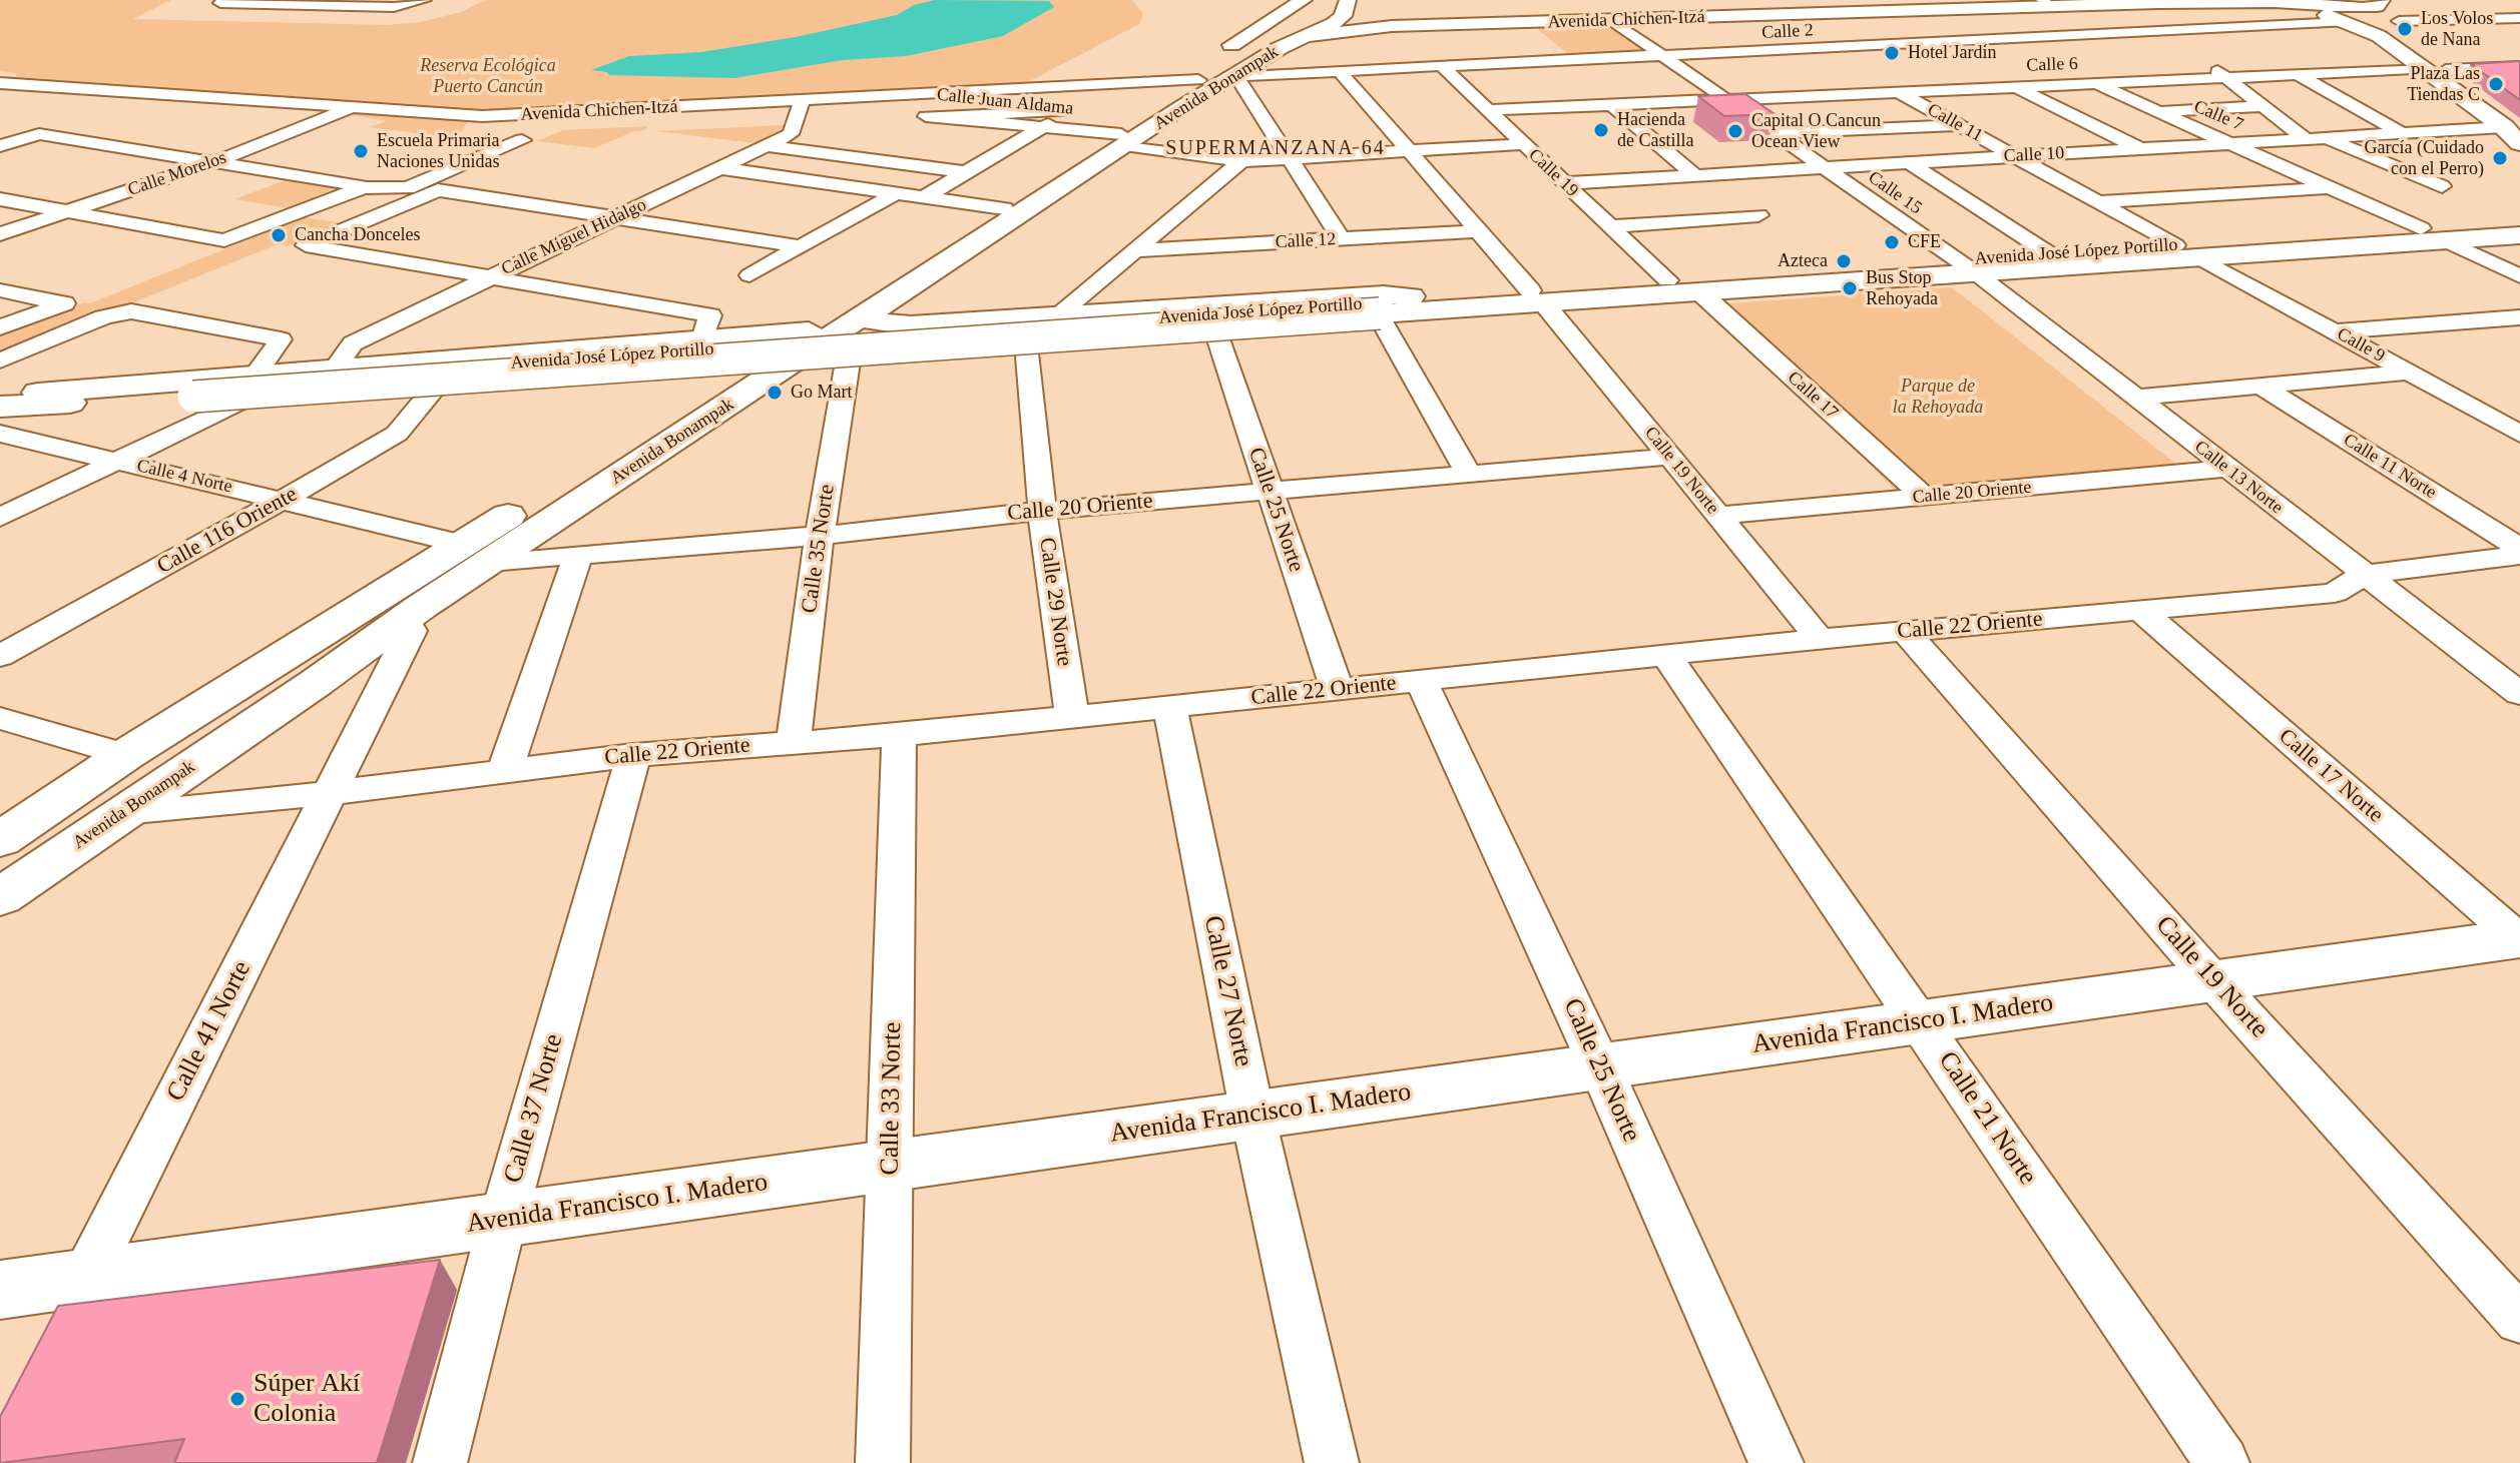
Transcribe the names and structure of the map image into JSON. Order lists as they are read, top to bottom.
{
  "streets": {
    "main road": [
      "Avenida Chichen-Itzá",
      "Avenida Bonampak",
      "Avenida José López Portillo",
      "Avenida Francisco I. Madero"
    ],
    "street": [
      "Calle 2",
      "Calle 6",
      "Calle Juan Aldama",
      "Calle 7",
      "Calle 11",
      "Calle 10",
      "Calle 19",
      "Calle Morelos",
      "Calle 15",
      "Calle Miguel Hidalgo",
      "Calle 12",
      "Calle 9",
      "Calle 17",
      "Calle 11 Norte",
      "Calle 19 Norte",
      "Calle 4 Norte",
      "Calle 13 Norte",
      "Calle 20 Oriente",
      "Calle 25 Norte",
      "Calle 116 Oriente",
      "Calle 35 Norte",
      "Calle 29 Norte",
      "Calle 22 Oriente",
      "Calle 17 Norte",
      "Calle 27 Norte",
      "Calle 41 Norte",
      "Calle 33 Norte",
      "Calle 37 Norte",
      "Calle 21 Norte"
    ]
  },
  "crossings": [
    ["Avenida Chichen-Itzá", "Avenida Bonampak"],
    ["Avenida Chichen-Itzá", "Calle Morelos"],
    ["Avenida Chichen-Itzá", "Calle 15"],
    ["Calle 2", "Avenida Bonampak"],
    ["Calle 2", "Calle 19"],
    ["Calle 2", "Calle 15"],
    ["Calle 2", "Calle 19 Norte"],
    ["Calle 6", "Calle 7"],
    ["Calle 6", "Calle 11"],
    ["Calle 6", "Calle 19"],
    ["Calle 6", "Calle 15"],
    ["Avenida Bonampak", "Calle Juan Aldama"],
    ["Avenida Bonampak", "Calle 4 Norte"],
    ["Avenida Bonampak", "Calle 20 Oriente"],
    ["Avenida Bonampak", "Calle 22 Oriente"],
    ["Avenida Bonampak", "Calle 41 Norte"],
    ["Calle Juan Aldama", "Calle 19"],
    ["Calle Juan Aldama", "Calle 19 Norte"],
    ["Calle 7", "Calle 10"],
    ["Calle 7", "Avenida José López Portillo"],
    ["Calle 11", "Calle 10"],
    ["Calle 11", "Avenida José López Portillo"],
    ["Calle 10", "Calle 19"],
    ["Calle 10", "Calle 15"],
    ["Calle 19", "Avenida José López Portillo"],
    ["Calle 15", "Avenida José López Portillo"],
    ["Calle 15", "Calle 13 Norte"],
    ["Calle 12", "Calle 19 Norte"],
    ["Avenida José López Portillo", "Calle 9"],
    ["Avenida José López Portillo", "Calle 17"],
    ["Avenida José López Portillo", "Calle 19 Norte"],
    ["Avenida José López Portillo", "Calle 13 Norte"],
    ["Calle 17", "Calle 20 Oriente"],
    ["Calle 19 Norte", "Calle 20 Oriente"],
    ["Calle 19 Norte", "Calle 22 Oriente"],
    ["Calle 19 Norte", "Avenida Francisco I. Madero"],
    ["Calle 4 Norte", "Calle 20 Oriente"],
    ["Calle 4 Norte", "Calle 116 Oriente"],
    ["Calle 13 Norte", "Calle 20 Oriente"],
    ["Calle 13 Norte", "Calle 22 Oriente"],
    ["Calle 20 Oriente", "Calle 25 Norte"],
    ["Calle 20 Oriente", "Calle 35 Norte"],
    ["Calle 20 Oriente", "Calle 29 Norte"],
    ["Calle 25 Norte", "Calle 22 Oriente"],
    ["Calle 25 Norte", "Avenida Francisco I. Madero"],
    ["Calle 35 Norte", "Calle 22 Oriente"],
    ["Calle 29 Norte", "Calle 22 Oriente"],
    ["Calle 22 Oriente", "Calle 17 Norte"],
    ["Calle 22 Oriente", "Calle 27 Norte"],
    ["Calle 22 Oriente", "Calle 41 Norte"],
    ["Calle 22 Oriente", "Calle 33 Norte"],
    ["Calle 22 Oriente", "Calle 37 Norte"],
    ["Calle 22 Oriente", "Calle 21 Norte"],
    ["Calle 17 Norte", "Avenida Francisco I. Madero"],
    ["Calle 27 Norte", "Avenida Francisco I. Madero"],
    ["Avenida Francisco I. Madero", "Calle 41 Norte"],
    ["Avenida Francisco I. Madero", "Calle 33 Norte"],
    ["Avenida Francisco I. Madero", "Calle 37 Norte"],
    ["Avenida Francisco I. Madero", "Calle 21 Norte"]
  ],
  "districts": ["SUPERMANZANA 64"],
  "parks": ["Reserva Ecológica Puerto Cancún", "Parque de la Rehoyada"],
  "places": [
    "Los Volos de Nana",
    "Hotel Jardin",
    "Plaza Las Tiendas C",
    "Hacienda de Castilla",
    "Capital O Cancun Ocean View",
    "Escuela Primaria Naciones Unidas",
    "García (Cuidado con el Perro)",
    "Cancha Donceles",
    "CFE",
    "Azteca",
    "Bus Stop Rehoyada",
    "Go Mart",
    "Súper Akí Colonia"
  ]
}
